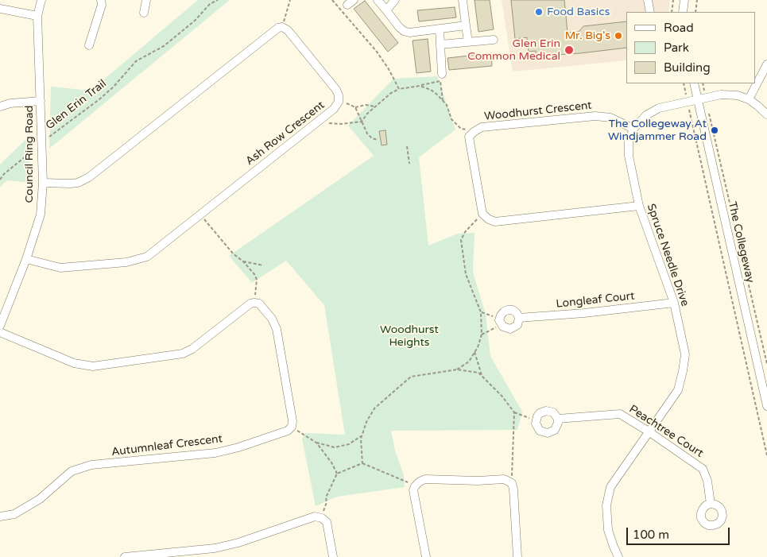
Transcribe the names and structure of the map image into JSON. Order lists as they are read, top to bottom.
{
  "streets": {
    "street": [
      "Woodhurst Crescent",
      "Ash Row Crescent",
      "Council Ring Road",
      "The Collegeway",
      "Spruce Needle Drive",
      "Longleaf Court",
      "Peachtree Court",
      "Autumnleaf Crescent"
    ],
    "path": ["Glen Erin Trail"]
  },
  "crossings": [
    ["Glen Erin Trail", "Council Ring Road"],
    ["Woodhurst Crescent", "Spruce Needle Drive"],
    ["Ash Row Crescent", "Council Ring Road"],
    ["Spruce Needle Drive", "Longleaf Court"],
    ["Spruce Needle Drive", "Peachtree Court"]
  ],
  "parks": ["Woodhurst Heights"],
  "places": [
    "Food Basics",
    "Mr. Big's",
    "Glen Erin Common Medical",
    "The Collegeway At Windjammer Road"
  ],
  "legend": ["Road", "Park", "Building"],
  "scale_bar": "100 m"
}
